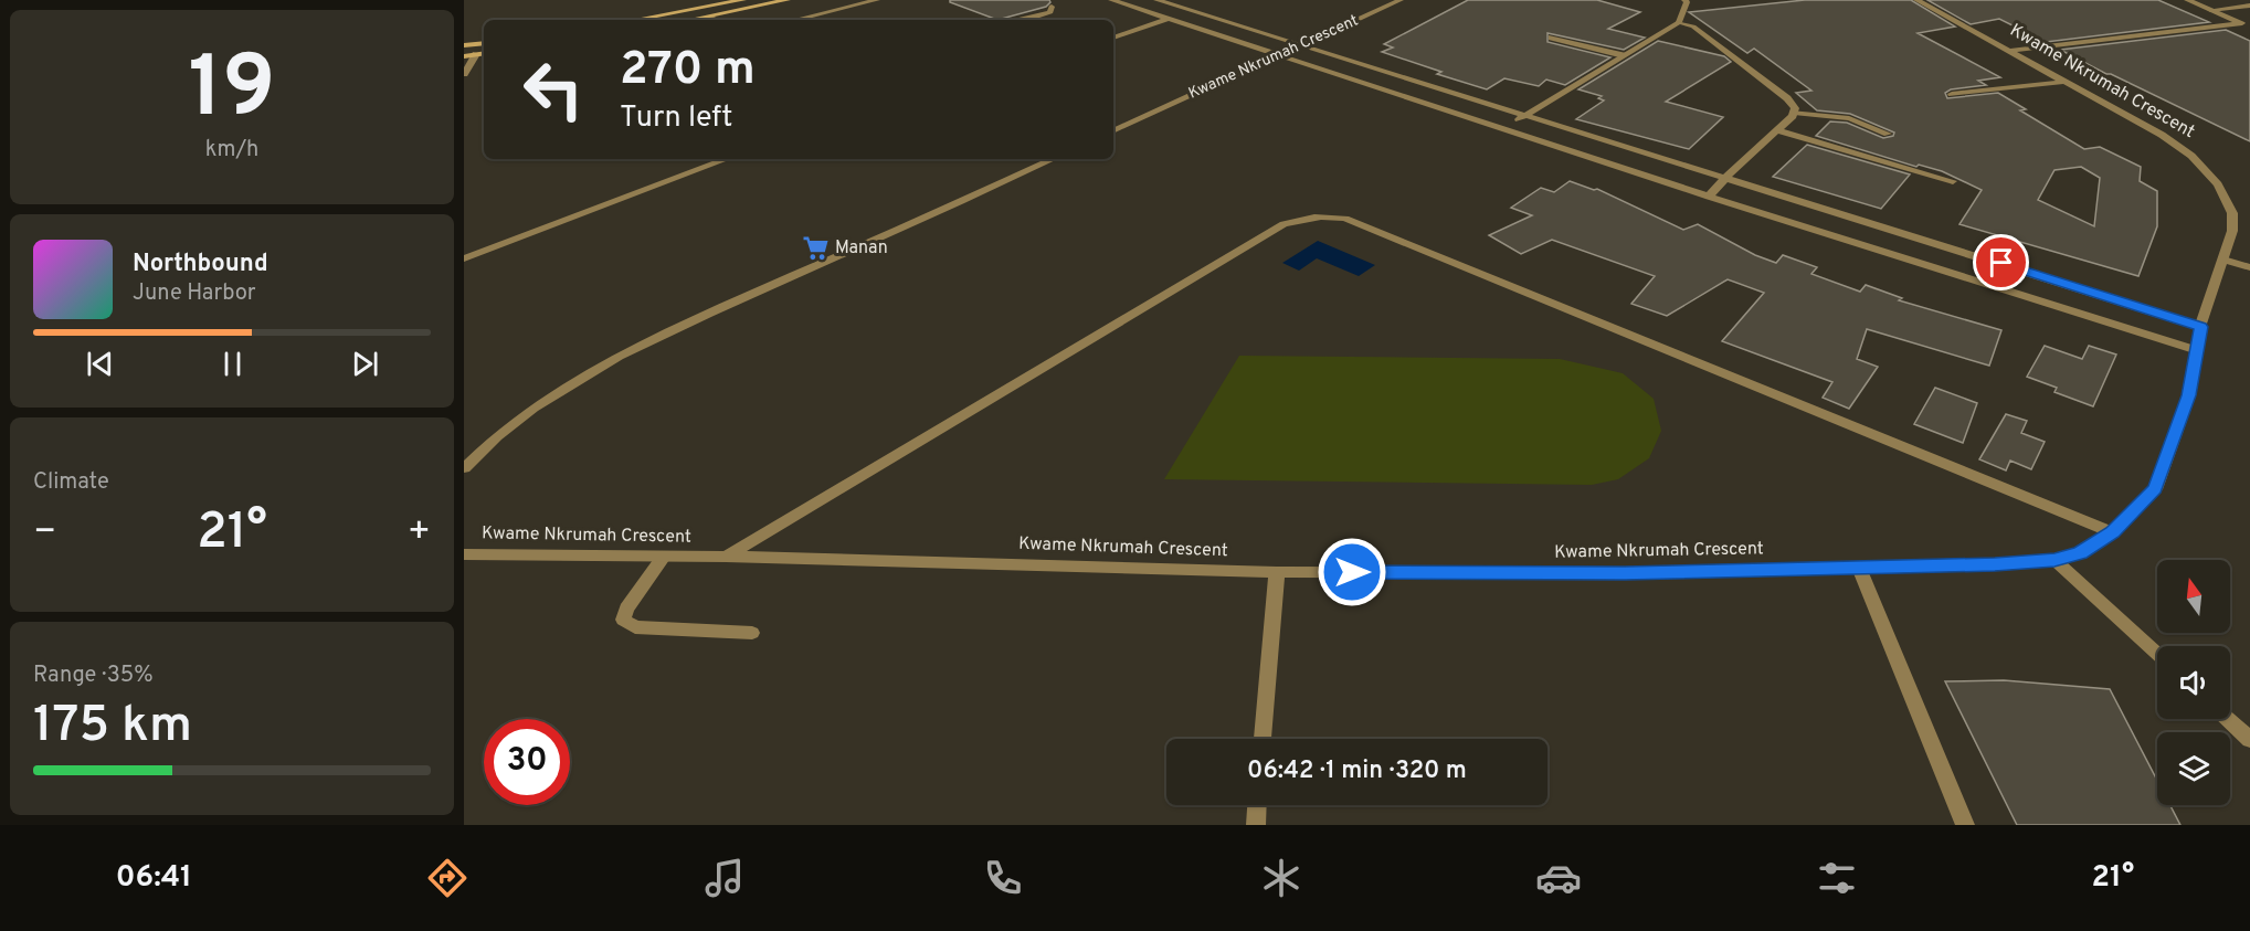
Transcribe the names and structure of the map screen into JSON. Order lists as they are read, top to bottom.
{
  "streets": {
    "street": ["Kwame Nkrumah Crescent"]
  },
  "places": {
    "supermarket": ["Manan"]
  },
  "north": "top",
  "page": {
    "tile": [
      ["19", "km/h"],
      "Climate",
      ["Range · 35%", "175 km"]
    ],
    "turn": ["270 m", "Turn left"],
    "song": ["Northbound", "June Harbor"],
    "heat": ["−", "21°", "+"],
    "limit": "30",
    "trip": "06:42 · 1 min · 320 m",
    "tabs": ["06:41", "21°"]
  }
}
